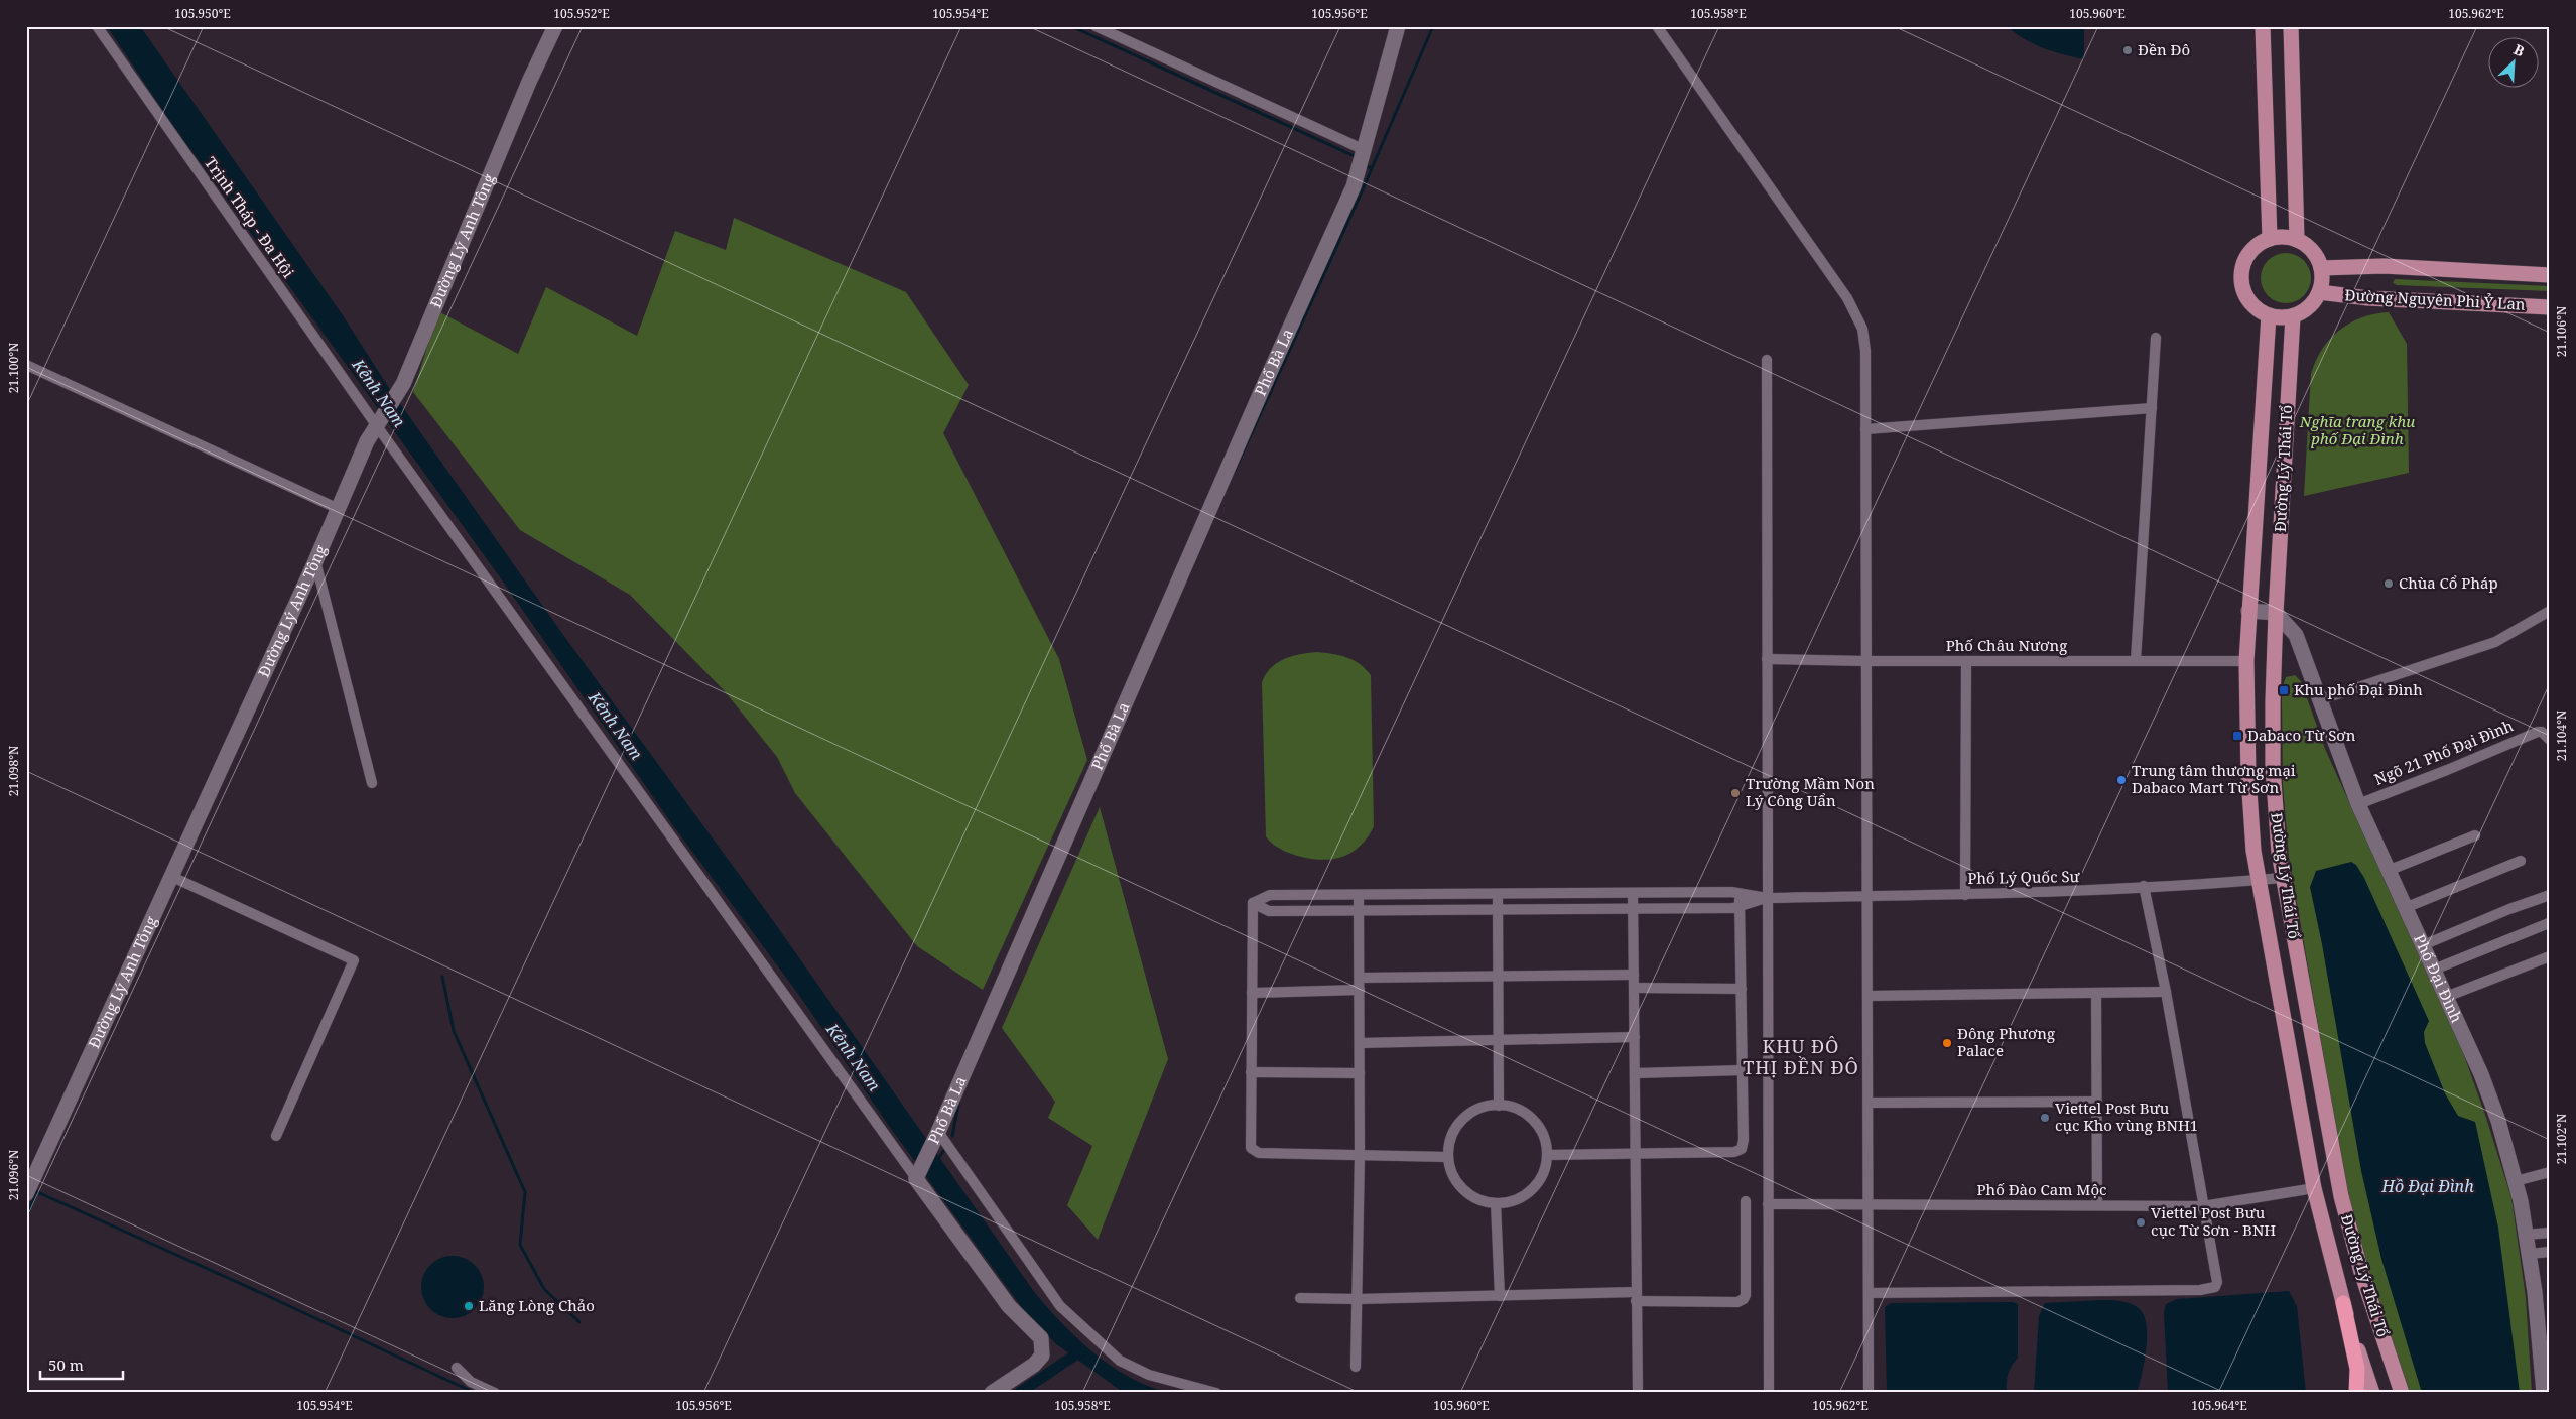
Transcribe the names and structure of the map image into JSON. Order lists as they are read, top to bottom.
{
  "streets": {
    "main road": ["Đường Nguyên Phi Ỷ Lan", "Đường Lý Thái Tổ"],
    "street": [
      "Trịnh Tháp - Đa Hội",
      "Đường Lý Anh Tông",
      "Phố Bà La",
      "Phố Châu Nương",
      "Ngõ 21 Phố Đại Đình",
      "Phố Lý Quốc Sư",
      "Phố Đại Đình",
      "Phố Đào Cam Mộc"
    ]
  },
  "crossings": [
    ["Trịnh Tháp - Đa Hội", "Đường Lý Anh Tông"],
    ["Trịnh Tháp - Đa Hội", "Phố Bà La"],
    ["Đường Nguyên Phi Ỷ Lan", "Đường Lý Thái Tổ"],
    ["Đường Lý Thái Tổ", "Phố Châu Nương"],
    ["Đường Lý Thái Tổ", "Phố Lý Quốc Sư"],
    ["Đường Lý Thái Tổ", "Phố Đại Đình"],
    ["Đường Lý Thái Tổ", "Phố Đào Cam Mộc"],
    ["Ngõ 21 Phố Đại Đình", "Phố Đại Đình"]
  ],
  "districts": ["KHU ĐÔ THỊ ĐỀN ĐÔ"],
  "water": ["Kênh Nam", "Hồ Đại Đình"],
  "parks": ["Nghĩa trang khu phố Đại Đình"],
  "places": {
    "other": [
      "Đền Đô",
      "Chùa Cổ Pháp",
      "Trung tâm thương mại Dabaco Mart Từ Sơn",
      "Trường Mầm Non Lý Công Uẩn",
      "Đông Phương Palace",
      "Viettel Post Bưu cục Kho vùng BNH1",
      "Viettel Post Bưu cục Từ Sơn - BNH",
      "Lăng Lòng Chảo"
    ],
    "transit": ["Khu phố Đại Đình", "Dabaco Từ Sơn"]
  },
  "scale_bar": "50 m",
  "north": "top right",
  "coordinates": [
    "105.950°E",
    "105.952°E",
    "105.954°E",
    "105.956°E",
    "105.958°E",
    "105.960°E",
    "105.962°E",
    "21.106°N",
    "21.100°N",
    "21.104°N",
    "21.098°N",
    "21.102°N",
    "21.096°N",
    "105.964°E"
  ]
}
